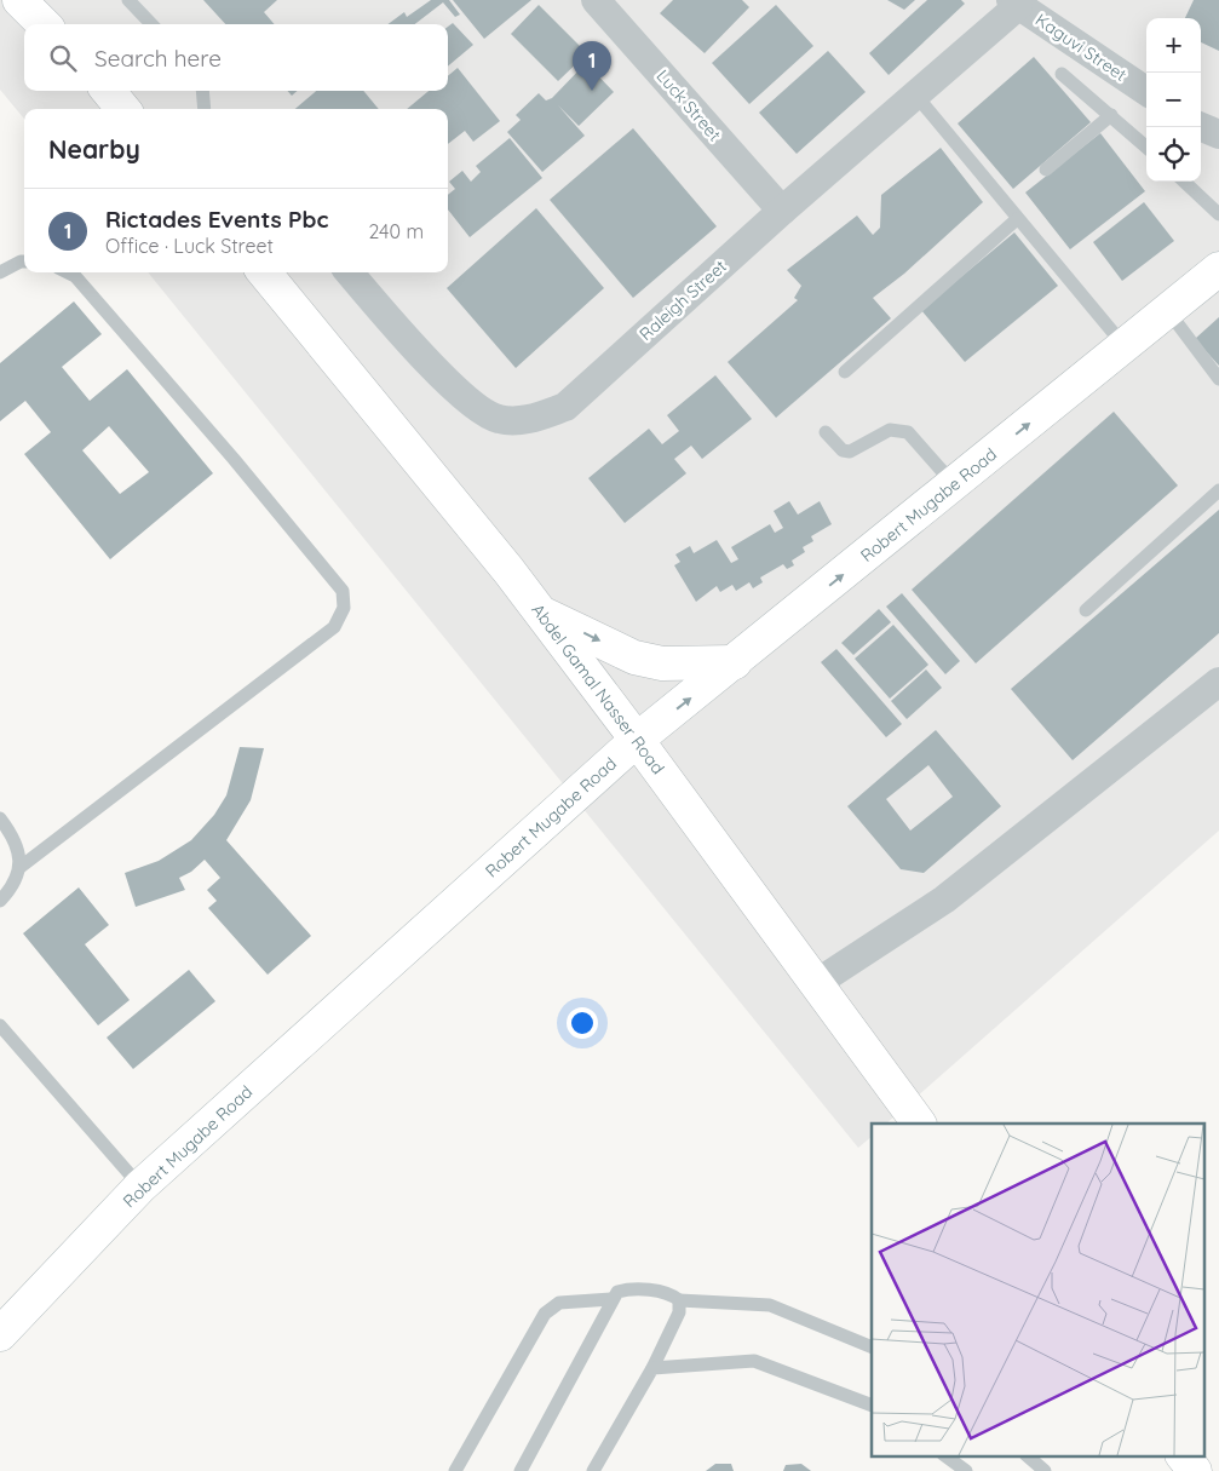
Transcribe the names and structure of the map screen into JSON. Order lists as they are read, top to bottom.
{
  "streets": {
    "main road": ["Robert Mugabe Road", "Abdel Gamal Nasser Road"],
    "street": ["Kaguvi Street", "Luck Street", "Raleigh Street"]
  },
  "crossings": [
    ["Kaguvi Street", "Raleigh Street"],
    ["Luck Street", "Raleigh Street"],
    ["Robert Mugabe Road", "Abdel Gamal Nasser Road"]
  ],
  "one_way": ["Robert Mugabe Road"],
  "page": {
    "map_buttons": ["+", "−"],
    "search": "Search here",
    "pins": "1",
    "heading": "Nearby",
    "list": [
      {
        "mark": "1",
        "name": "Rictades Events Pbc",
        "note": "Office · Luck Street",
        "value": "240 m"
      }
    ]
  }
}
